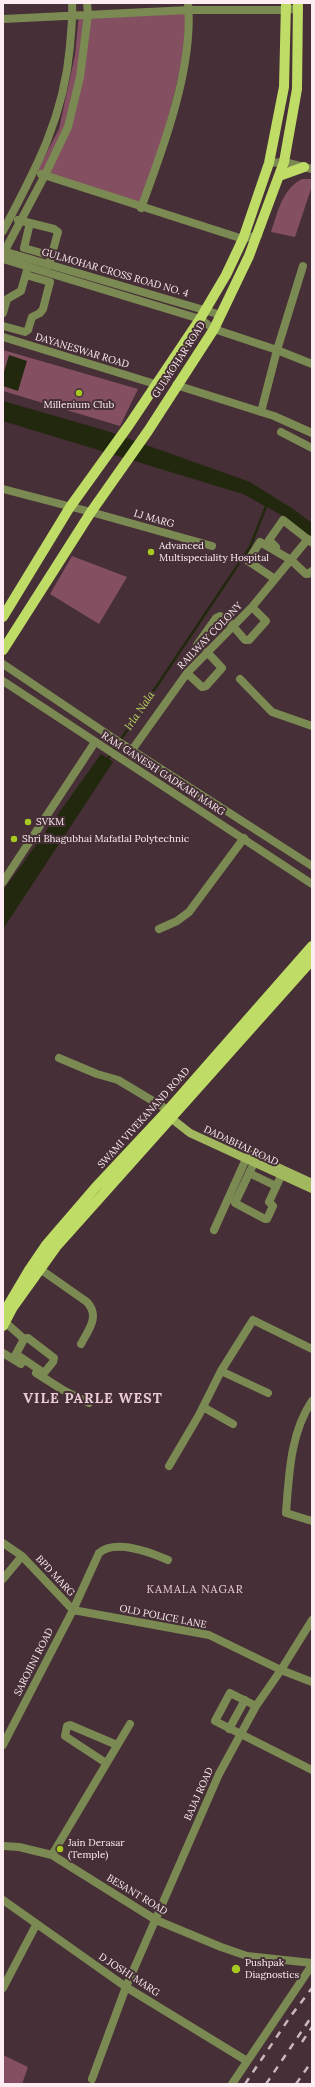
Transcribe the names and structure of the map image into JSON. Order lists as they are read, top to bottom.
{
  "streets": {
    "main road": ["GULMOHAR ROAD", "SWAMI VIVEKANAND ROAD", "DADABHAI ROAD"],
    "street": [
      "GULMOHAR CROSS ROAD NO. 4",
      "DAYANESWAR ROAD",
      "LJ MARG",
      "RAILWAY COLONY",
      "RAM GANESH GADKARI MARG",
      "BPD MARG",
      "OLD POLICE LANE",
      "SAROJINI ROAD",
      "BAJAJ ROAD",
      "BESANT ROAD",
      "D JOSHI MARG"
    ]
  },
  "crossings": [
    ["GULMOHAR CROSS ROAD NO. 4", "GULMOHAR ROAD"],
    ["DAYANESWAR ROAD", "GULMOHAR ROAD"],
    ["GULMOHAR ROAD", "LJ MARG"],
    ["RAILWAY COLONY", "RAM GANESH GADKARI MARG"],
    ["SWAMI VIVEKANAND ROAD", "DADABHAI ROAD"],
    ["BPD MARG", "OLD POLICE LANE"],
    ["BPD MARG", "SAROJINI ROAD"],
    ["OLD POLICE LANE", "SAROJINI ROAD"],
    ["OLD POLICE LANE", "BAJAJ ROAD"],
    ["BAJAJ ROAD", "BESANT ROAD"],
    ["BAJAJ ROAD", "D JOSHI MARG"]
  ],
  "districts": ["VILE PARLE WEST", "KAMALA NAGAR"],
  "water": ["Irla Nala"],
  "places": [
    "Millenium Club",
    "Advanced Multispeciality Hospital",
    "SVKM",
    "Shri Bhagubhai Mafatlal Polytechnic",
    "Jain Derasar (Temple)",
    "Pushpak Diagnostics"
  ]
}
